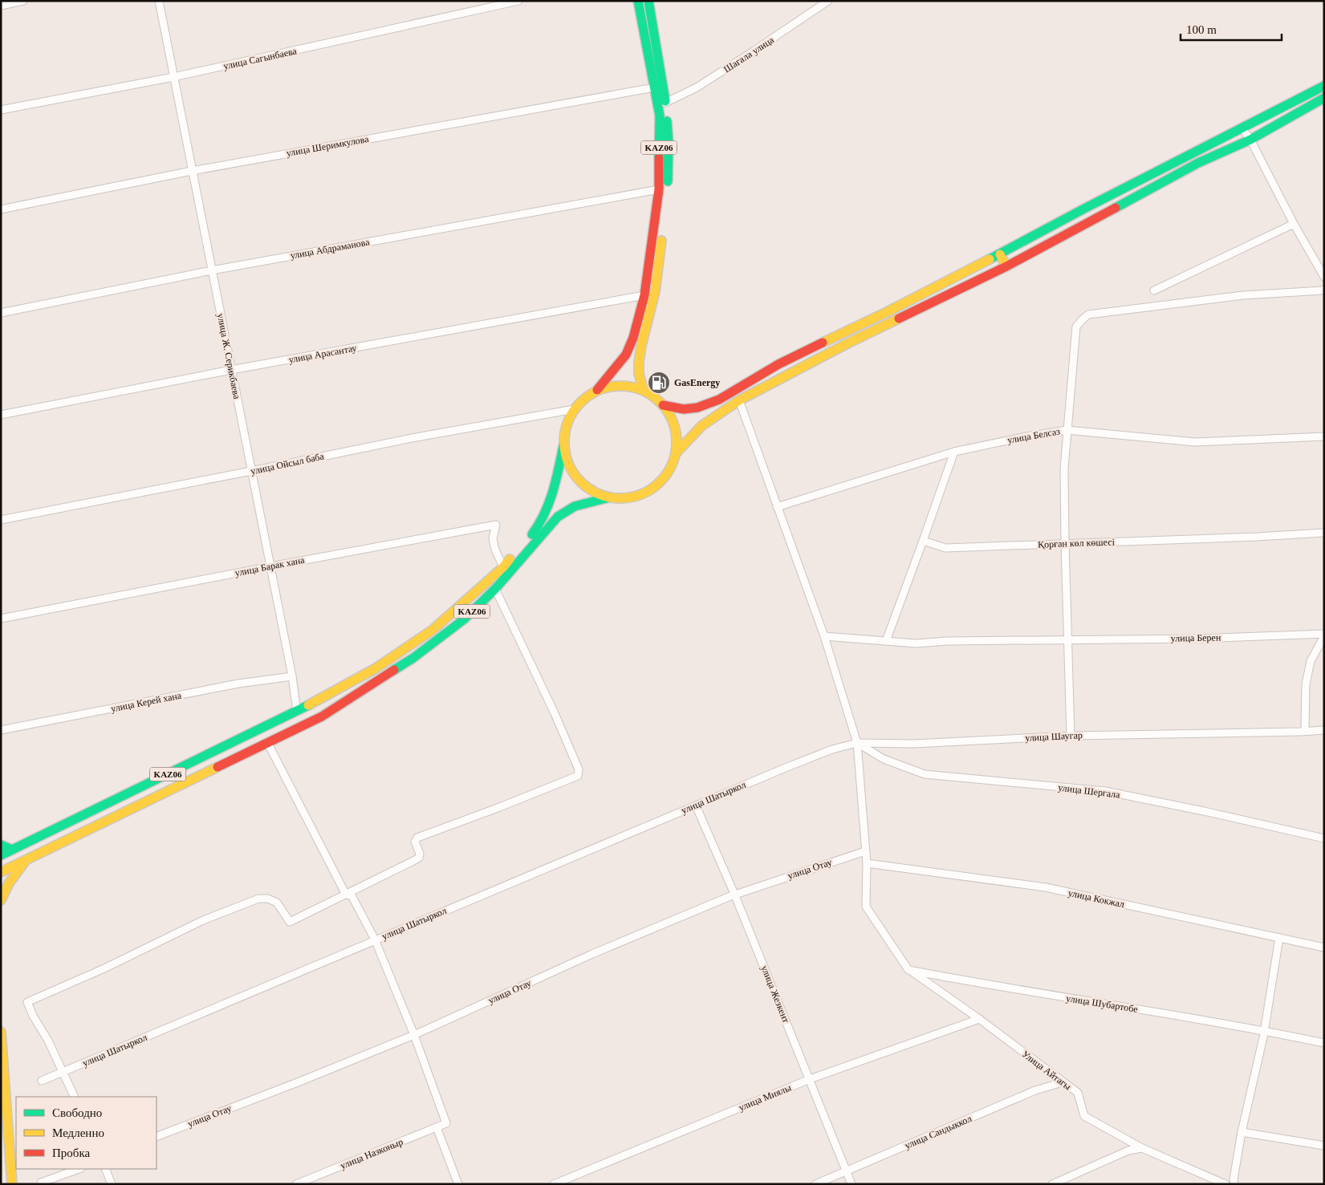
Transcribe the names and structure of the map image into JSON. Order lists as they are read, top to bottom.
{
  "streets": {
    "main road": ["KАZ06"],
    "street": [
      "Шагала улица",
      "улица Сагынбаева",
      "улица Шеримкулова",
      "улица Абдраманова",
      "улица Арасантау",
      "улица Ж. Серикбаева",
      "улица Белсаз",
      "улица Ойсыл баба",
      "Қорған көл көшесі",
      "улица Барак хана",
      "улица Берен",
      "улица Керей хана",
      "улица Шаугар",
      "улица Шергала",
      "улица Шатыркол",
      "улица Отау",
      "улица Кокжал",
      "улица Жезкент",
      "улица Шубартобе",
      "Улица Айтагы",
      "улица Миялы",
      "улица Сандыккол",
      "улица Назконыр"
    ]
  },
  "crossings": [
    ["Шагала улица", "KАZ06"],
    ["улица Сагынбаева", "улица Ж. Серикбаева"],
    ["улица Шеримкулова", "KАZ06"],
    ["улица Шеримкулова", "улица Ж. Серикбаева"],
    ["KАZ06", "улица Абдраманова"],
    ["KАZ06", "улица Арасантау"],
    ["KАZ06", "улица Ж. Серикбаева"],
    ["KАZ06", "улица Ойсыл баба"],
    ["KАZ06", "улица Барак хана"],
    ["улица Абдраманова", "улица Ж. Серикбаева"],
    ["улица Арасантау", "улица Ж. Серикбаева"],
    ["улица Ж. Серикбаева", "улица Ойсыл баба"],
    ["улица Ж. Серикбаева", "улица Барак хана"],
    ["улица Ж. Серикбаева", "улица Керей хана"],
    ["улица Шаугар", "улица Шергала"],
    ["улица Шаугар", "улица Шатыркол"],
    ["улица Шатыркол", "улица Жезкент"],
    ["улица Отау", "улица Жезкент"],
    ["улица Отау", "улица Назконыр"],
    ["улица Жезкент", "улица Миялы"],
    ["улица Жезкент", "улица Сандыккол"],
    ["улица Шубартобе", "Улица Айтагы"],
    ["Улица Айтагы", "улица Миялы"],
    ["Улица Айтагы", "улица Сандыккол"]
  ],
  "places": {
    "fuel station": ["GasEnergy"]
  },
  "legend": ["Свободно", "Медленно", "Пробка"],
  "scale_bar": "100 m"
}
